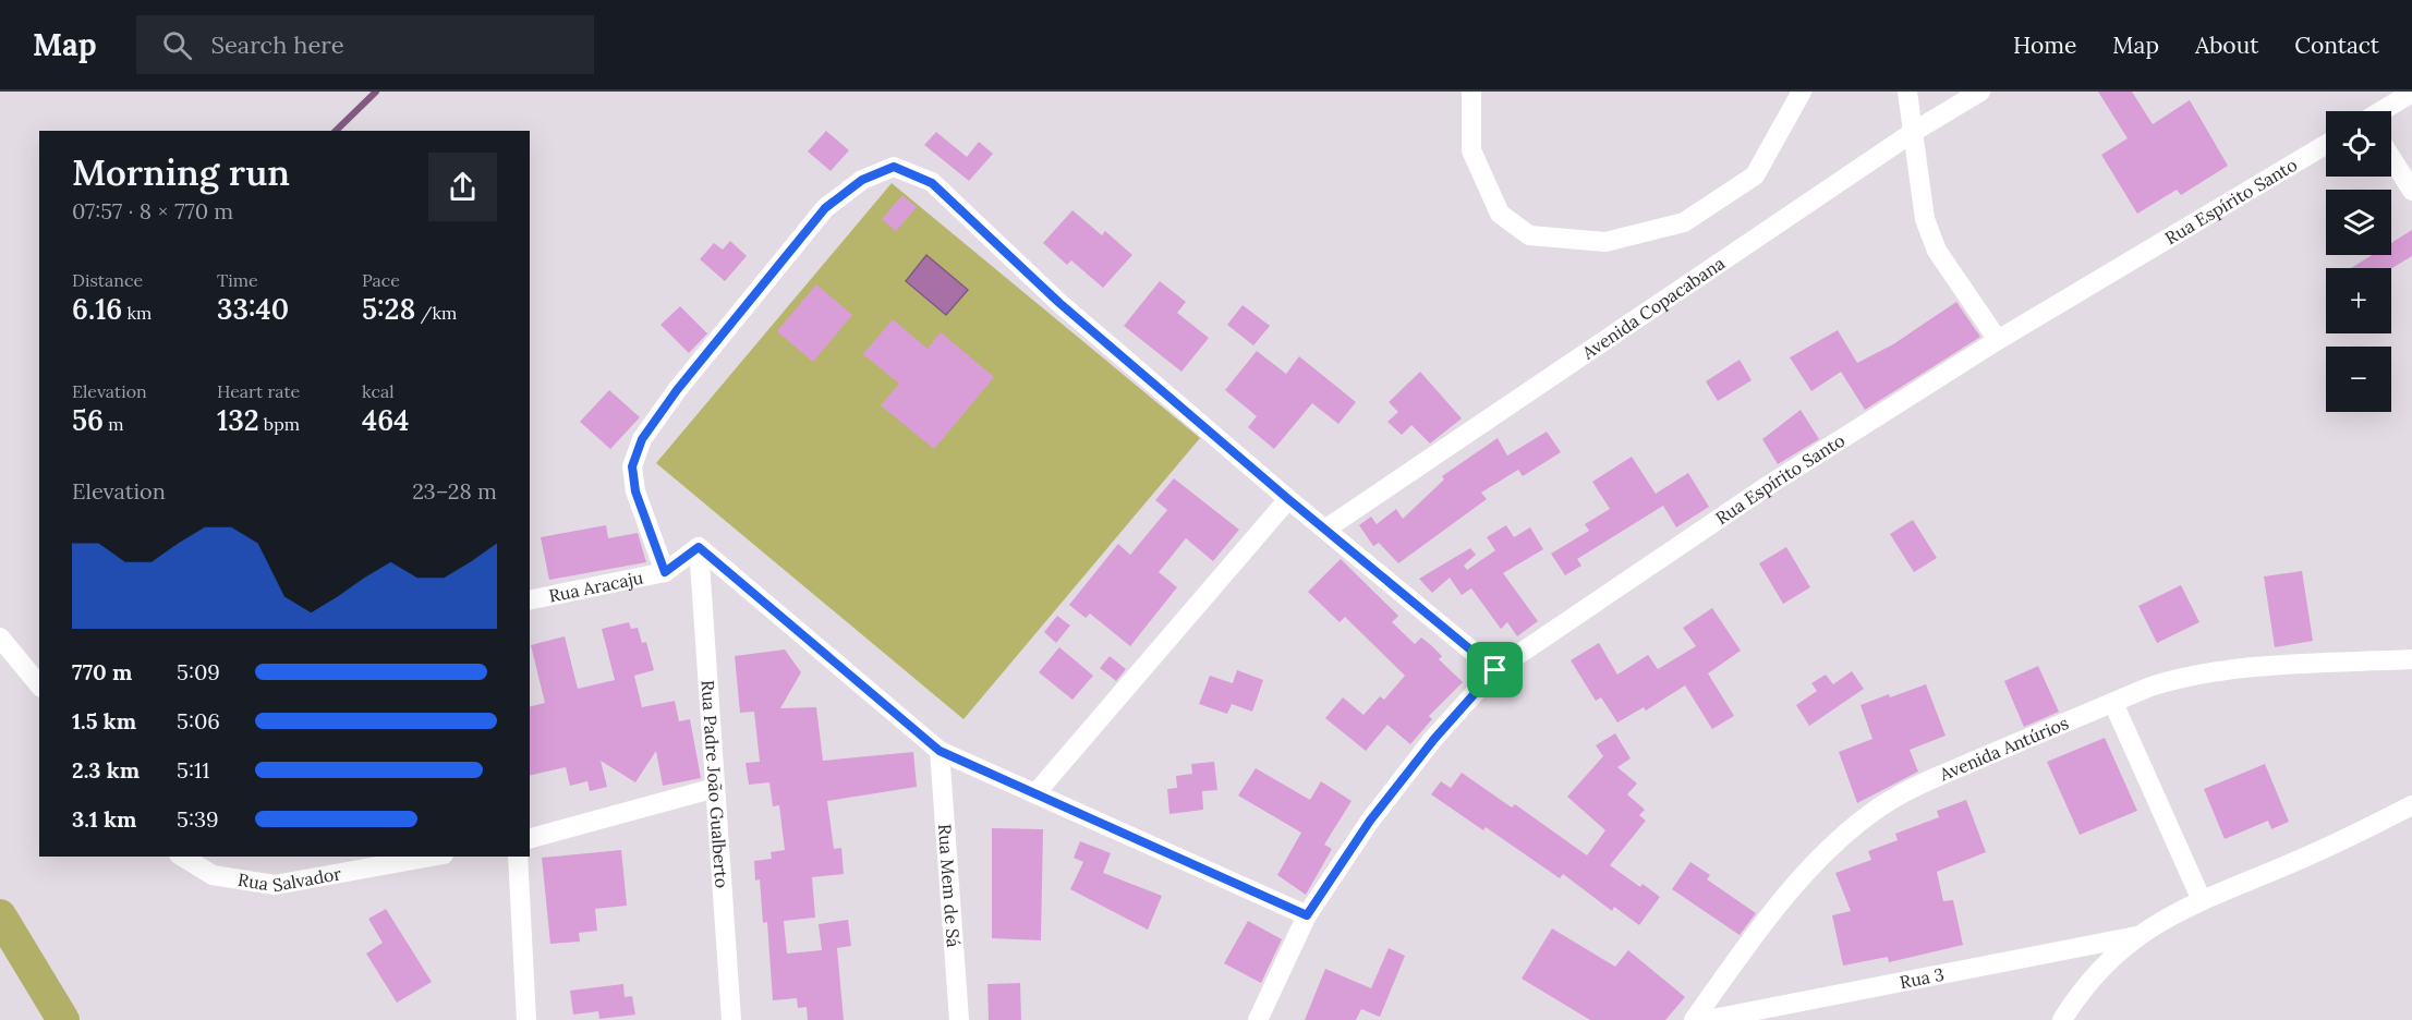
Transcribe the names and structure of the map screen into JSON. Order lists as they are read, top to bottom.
{
  "streets": {
    "street": [
      "Rua Espírito Santo",
      "Avenida Copacabana",
      "Rua Aracaju",
      "Avenida Antúrios",
      "Rua Padre João Gualberto",
      "Rua Salvador",
      "Rua Mem de Sá",
      "Rua 3"
    ]
  },
  "crossings": [
    ["Rua Aracaju", "Rua Padre João Gualberto"]
  ],
  "page": {
    "header": "Map",
    "search": "Search here",
    "nav": [
      "Home",
      "Map",
      "About",
      "Contact"
    ],
    "map_buttons": ["+", "−"],
    "heading": ["Morning run", "07:57 · 8 × 770 m"],
    "stats": [
      ["Distance", "6.16 km"],
      ["Time", "33:40"],
      ["Pace", "5:28 /km"],
      ["Elevation", "56 m"],
      ["Heart rate", "132 bpm"],
      ["kcal", "464"]
    ],
    "chart": ["Elevation", "23–28 m"],
    "list": [
      {
        "name": "770 m",
        "note": "5:09"
      },
      {
        "name": "1.5 km",
        "note": "5:06"
      },
      {
        "name": "2.3 km",
        "note": "5:11"
      },
      {
        "name": "3.1 km",
        "note": "5:39"
      }
    ]
  }
}
